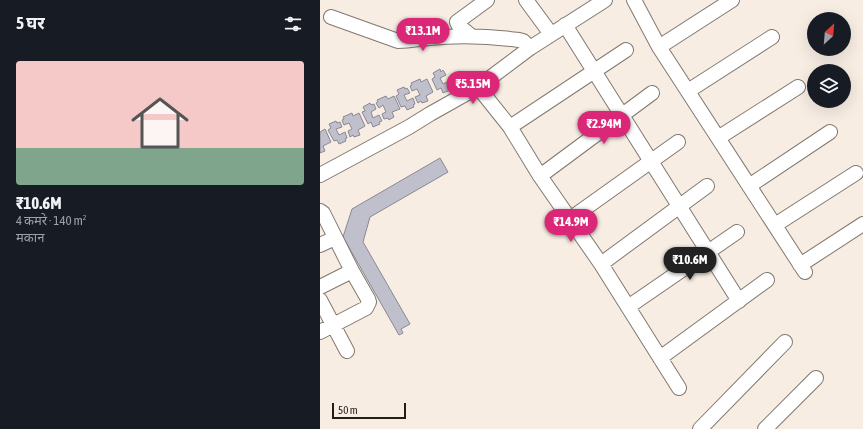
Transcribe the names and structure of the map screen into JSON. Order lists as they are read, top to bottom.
{
  "scale_bar": "50 m",
  "north": "top right",
  "page": {
    "heading": "5 घर",
    "price": [
      "₹13.1M",
      "₹5.15M",
      "₹2.94M",
      "₹14.9M",
      "₹10.6M"
    ],
    "list": [
      {
        "name": "₹10.6M",
        "note": "4 कमरे · 140 m² · मकान"
      }
    ],
    "scale": "50 m"
  }
}
